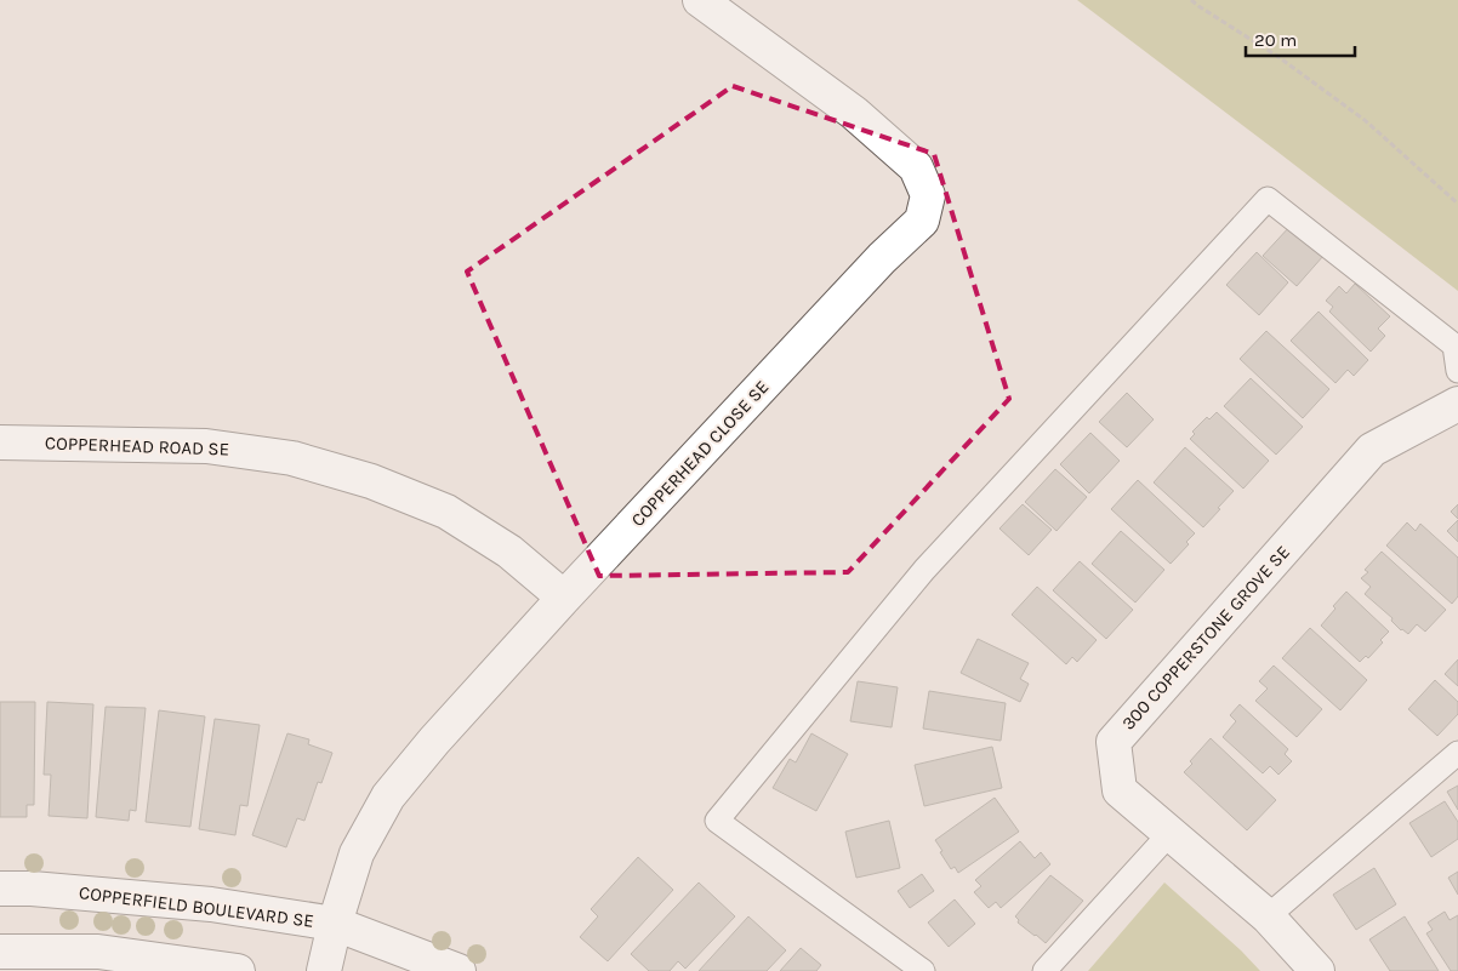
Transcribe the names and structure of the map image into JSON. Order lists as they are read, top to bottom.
{
  "streets": {
    "street": [
      "COPPERHEAD ROAD SE",
      "COPPERHEAD CLOSE SE",
      "300 COPPERSTONE GROVE SE",
      "COPPERFIELD BOULEVARD SE"
    ]
  },
  "crossings": [
    ["COPPERHEAD ROAD SE", "COPPERHEAD CLOSE SE"],
    ["COPPERHEAD CLOSE SE", "COPPERFIELD BOULEVARD SE"]
  ],
  "scale_bar": "20 m"
}
